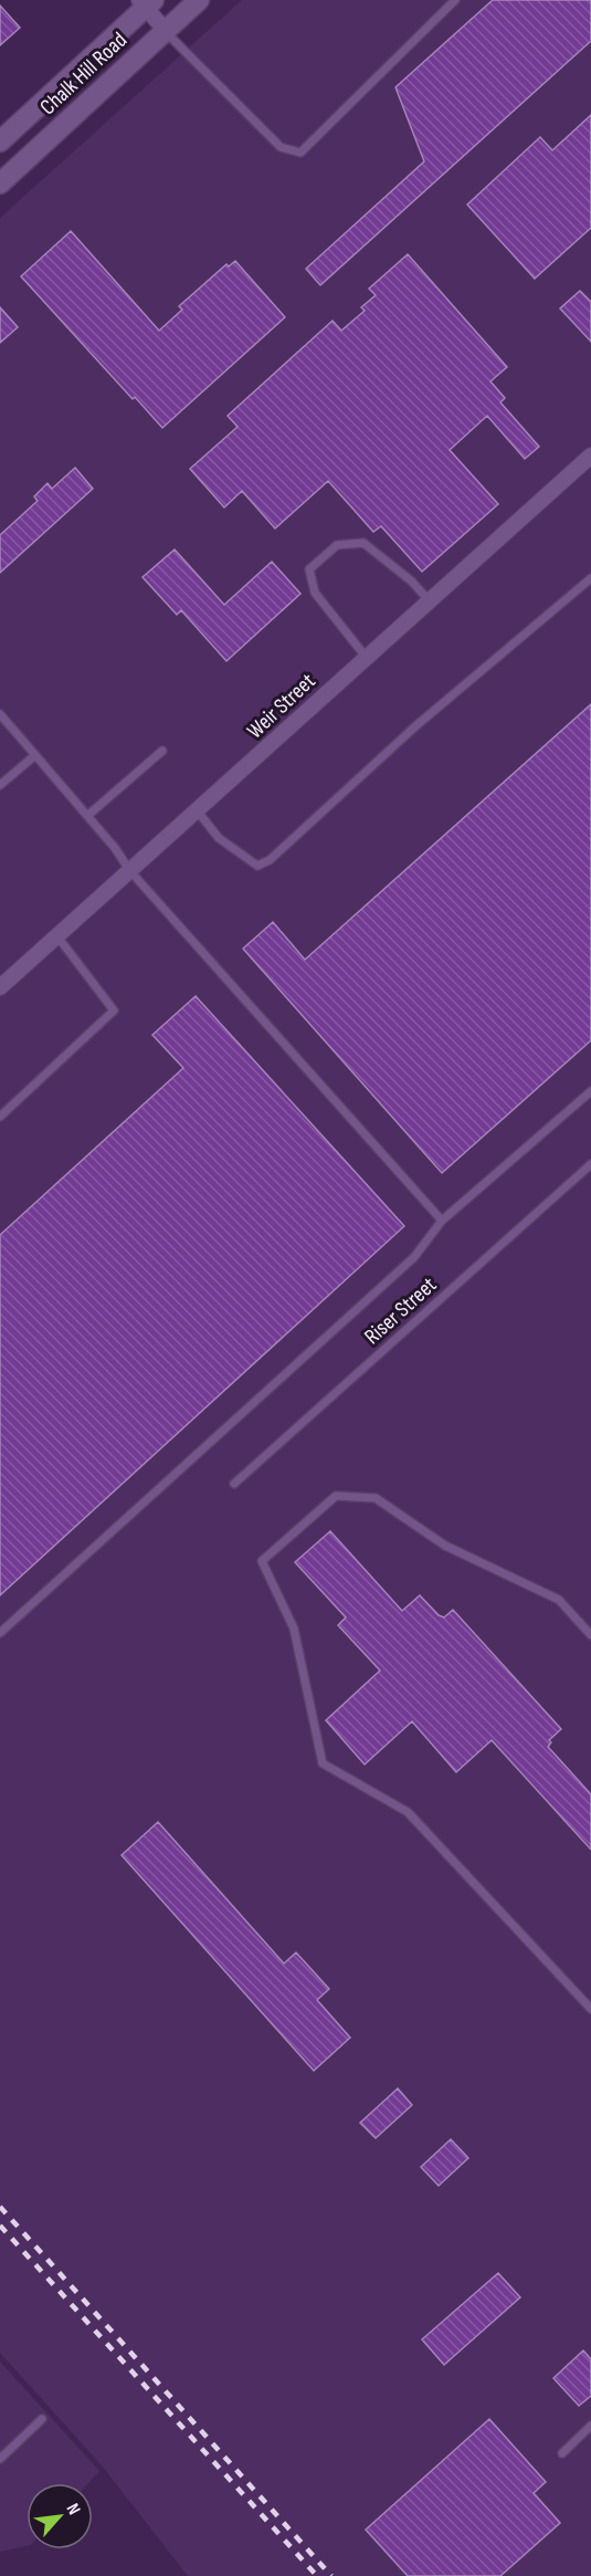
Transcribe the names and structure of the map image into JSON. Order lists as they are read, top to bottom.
{
  "streets": {
    "street": ["Chalk Hill Road", "Weir Street"],
    "lane": ["Riser Street"]
  },
  "north": "top right"
}
